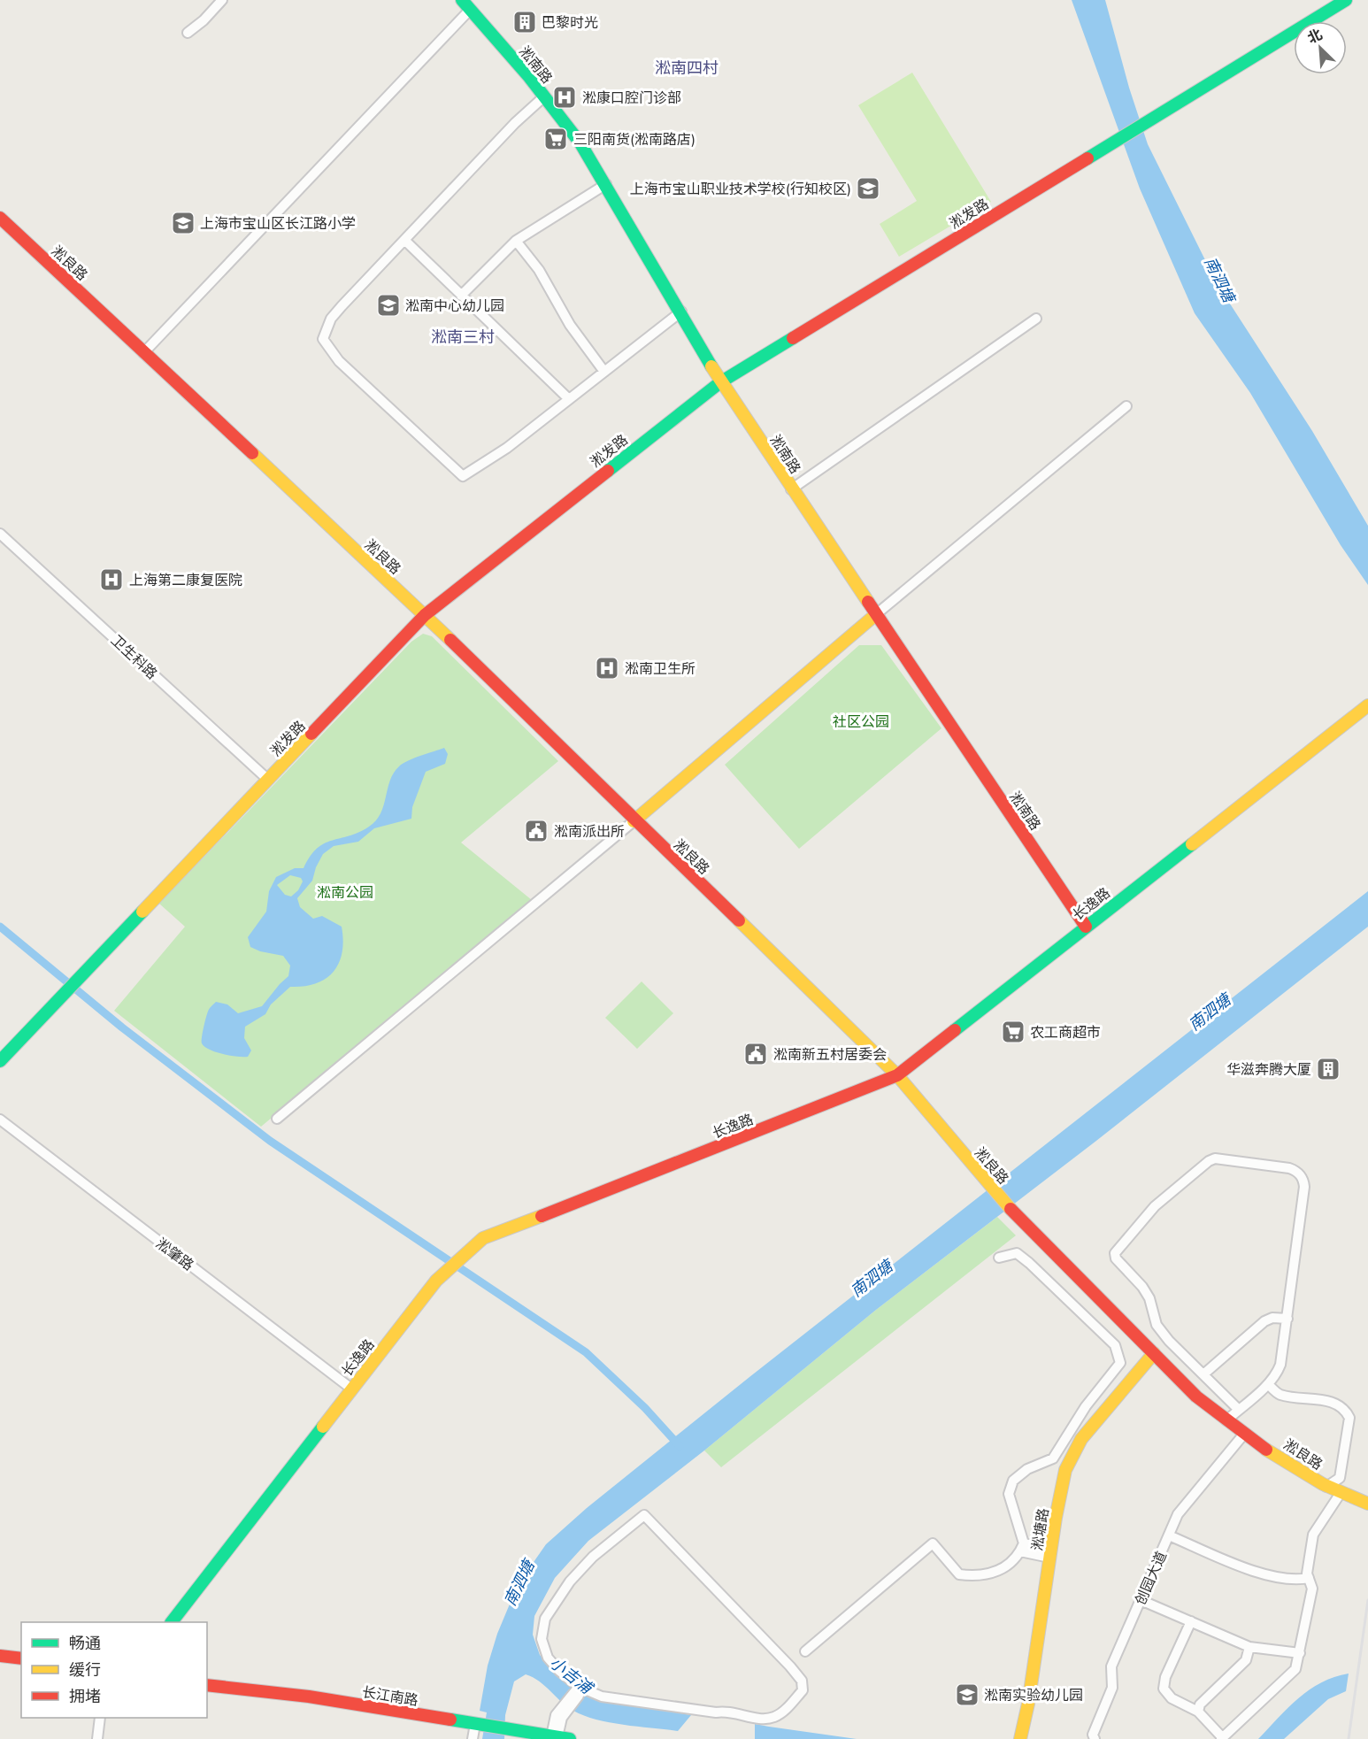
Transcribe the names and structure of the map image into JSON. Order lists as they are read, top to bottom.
{
  "streets": {
    "street": [
      "淞南路",
      "淞发路",
      "淞良路",
      "卫生科路",
      "长逸路",
      "淞肇路",
      "淞塘路",
      "创园大道",
      "长江南路"
    ]
  },
  "crossings": [
    ["淞南路", "淞发路"],
    ["淞南路", "长逸路"],
    ["淞发路", "淞良路"],
    ["淞发路", "卫生科路"],
    ["淞良路", "长逸路"],
    ["淞良路", "淞塘路"],
    ["淞良路", "创园大道"],
    ["长逸路", "淞肇路"]
  ],
  "districts": ["淞南四村", "淞南三村"],
  "water": ["南泗塘", "小吉浦"],
  "parks": ["社区公园", "淞南公园"],
  "places": {
    "building": ["巴黎时光", "华滋奔腾大厦"],
    "hospital": ["淞康口腔门诊部", "上海第二康复医院", "淞南卫生所"],
    "supermarket": ["三阳南货(淞南路店)", "农工商超市"],
    "school or university": [
      "上海市宝山职业技术学校(行知校区)",
      "上海市宝山区长江路小学",
      "淞南中心幼儿园",
      "淞南实验幼儿园"
    ],
    "public building": ["淞南派出所", "淞南新五村居委会"]
  },
  "legend": ["畅通", "缓行", "拥堵"],
  "north": "top left"
}
